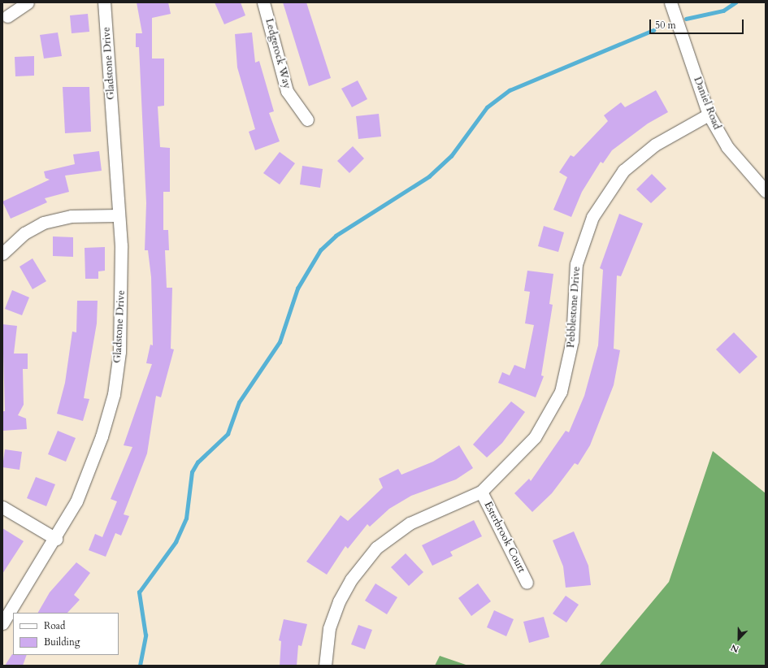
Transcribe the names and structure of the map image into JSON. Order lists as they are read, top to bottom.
{
  "streets": {
    "street": [
      "Ledgerock Way",
      "Gladstone Drive",
      "Daniel Road",
      "Pebblestone Drive",
      "Esterbrook Court"
    ]
  },
  "crossings": [
    ["Daniel Road", "Pebblestone Drive"],
    ["Pebblestone Drive", "Esterbrook Court"]
  ],
  "legend": ["Road", "Building"],
  "scale_bar": "50 m",
  "north": "bottom"
}
